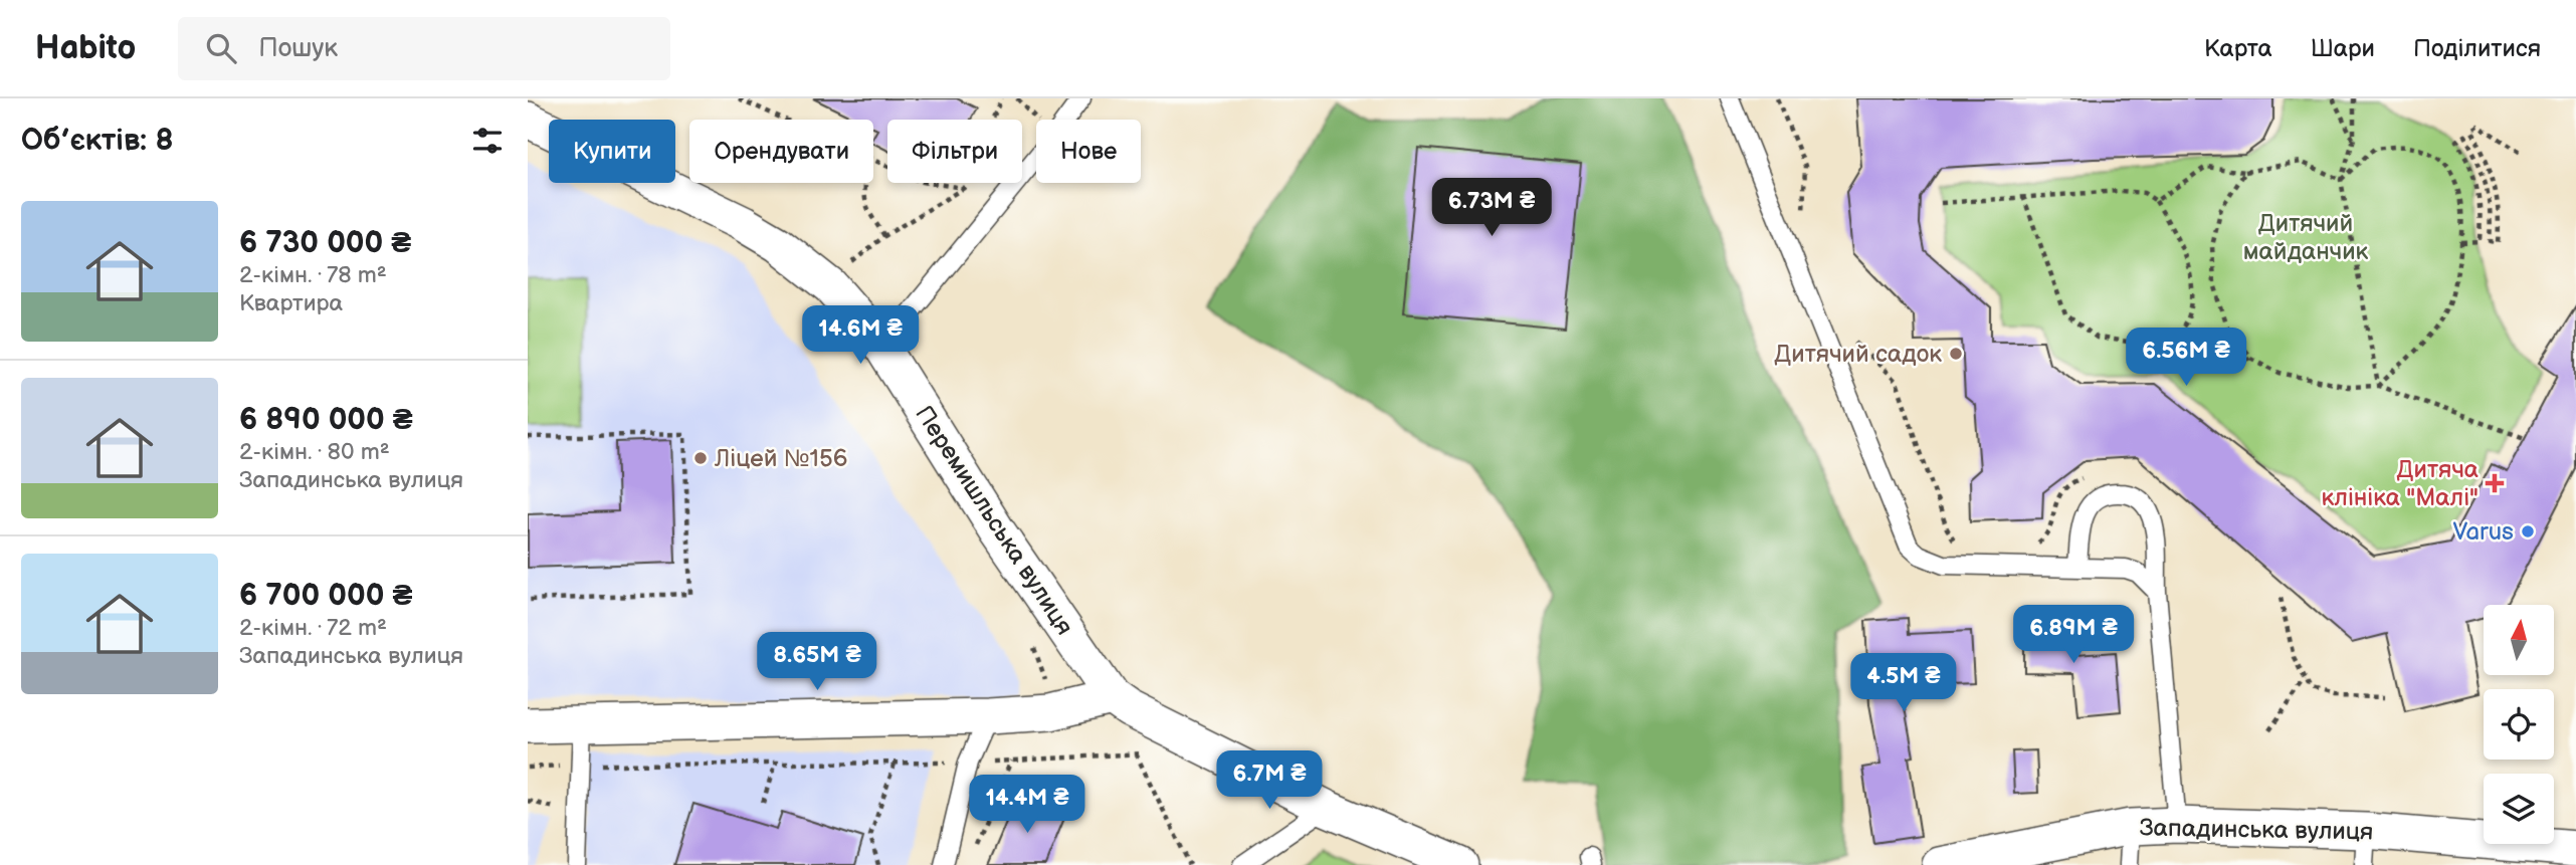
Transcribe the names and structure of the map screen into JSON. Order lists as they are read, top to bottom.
{
  "streets": {
    "street": ["Перемишльська вулиця", "Западинська вулиця"]
  },
  "parks": ["Дитячий майданчик"],
  "places": {
    "other": ["Дитячий садок", "Ліцей №156", "Varus"],
    "health": ["Дитяча клініка \"Малі\""]
  },
  "north": "top",
  "page": {
    "header": "Habito",
    "search": "Пошук",
    "nav": ["Карта", "Шари", "Поділитися"],
    "heading": "Об’єктів: 8",
    "chip": [
      "Купити",
      "Орендувати",
      "Фільтри",
      "Нове"
    ],
    "price": [
      "6.73M ₴",
      "14.6M ₴",
      "6.56M ₴",
      "6.89M ₴",
      "8.65M ₴",
      "4.5M ₴",
      "6.7M ₴",
      "14.4M ₴"
    ],
    "list": [
      {
        "name": "6 730 000 ₴",
        "note": "2-кімн. · 78 m² · Квартира"
      },
      {
        "name": "6 890 000 ₴",
        "note": "2-кімн. · 80 m² · Западинська вулиця"
      },
      {
        "name": "6 700 000 ₴",
        "note": "2-кімн. · 72 m² · Западинська вулиця"
      }
    ]
  }
}
